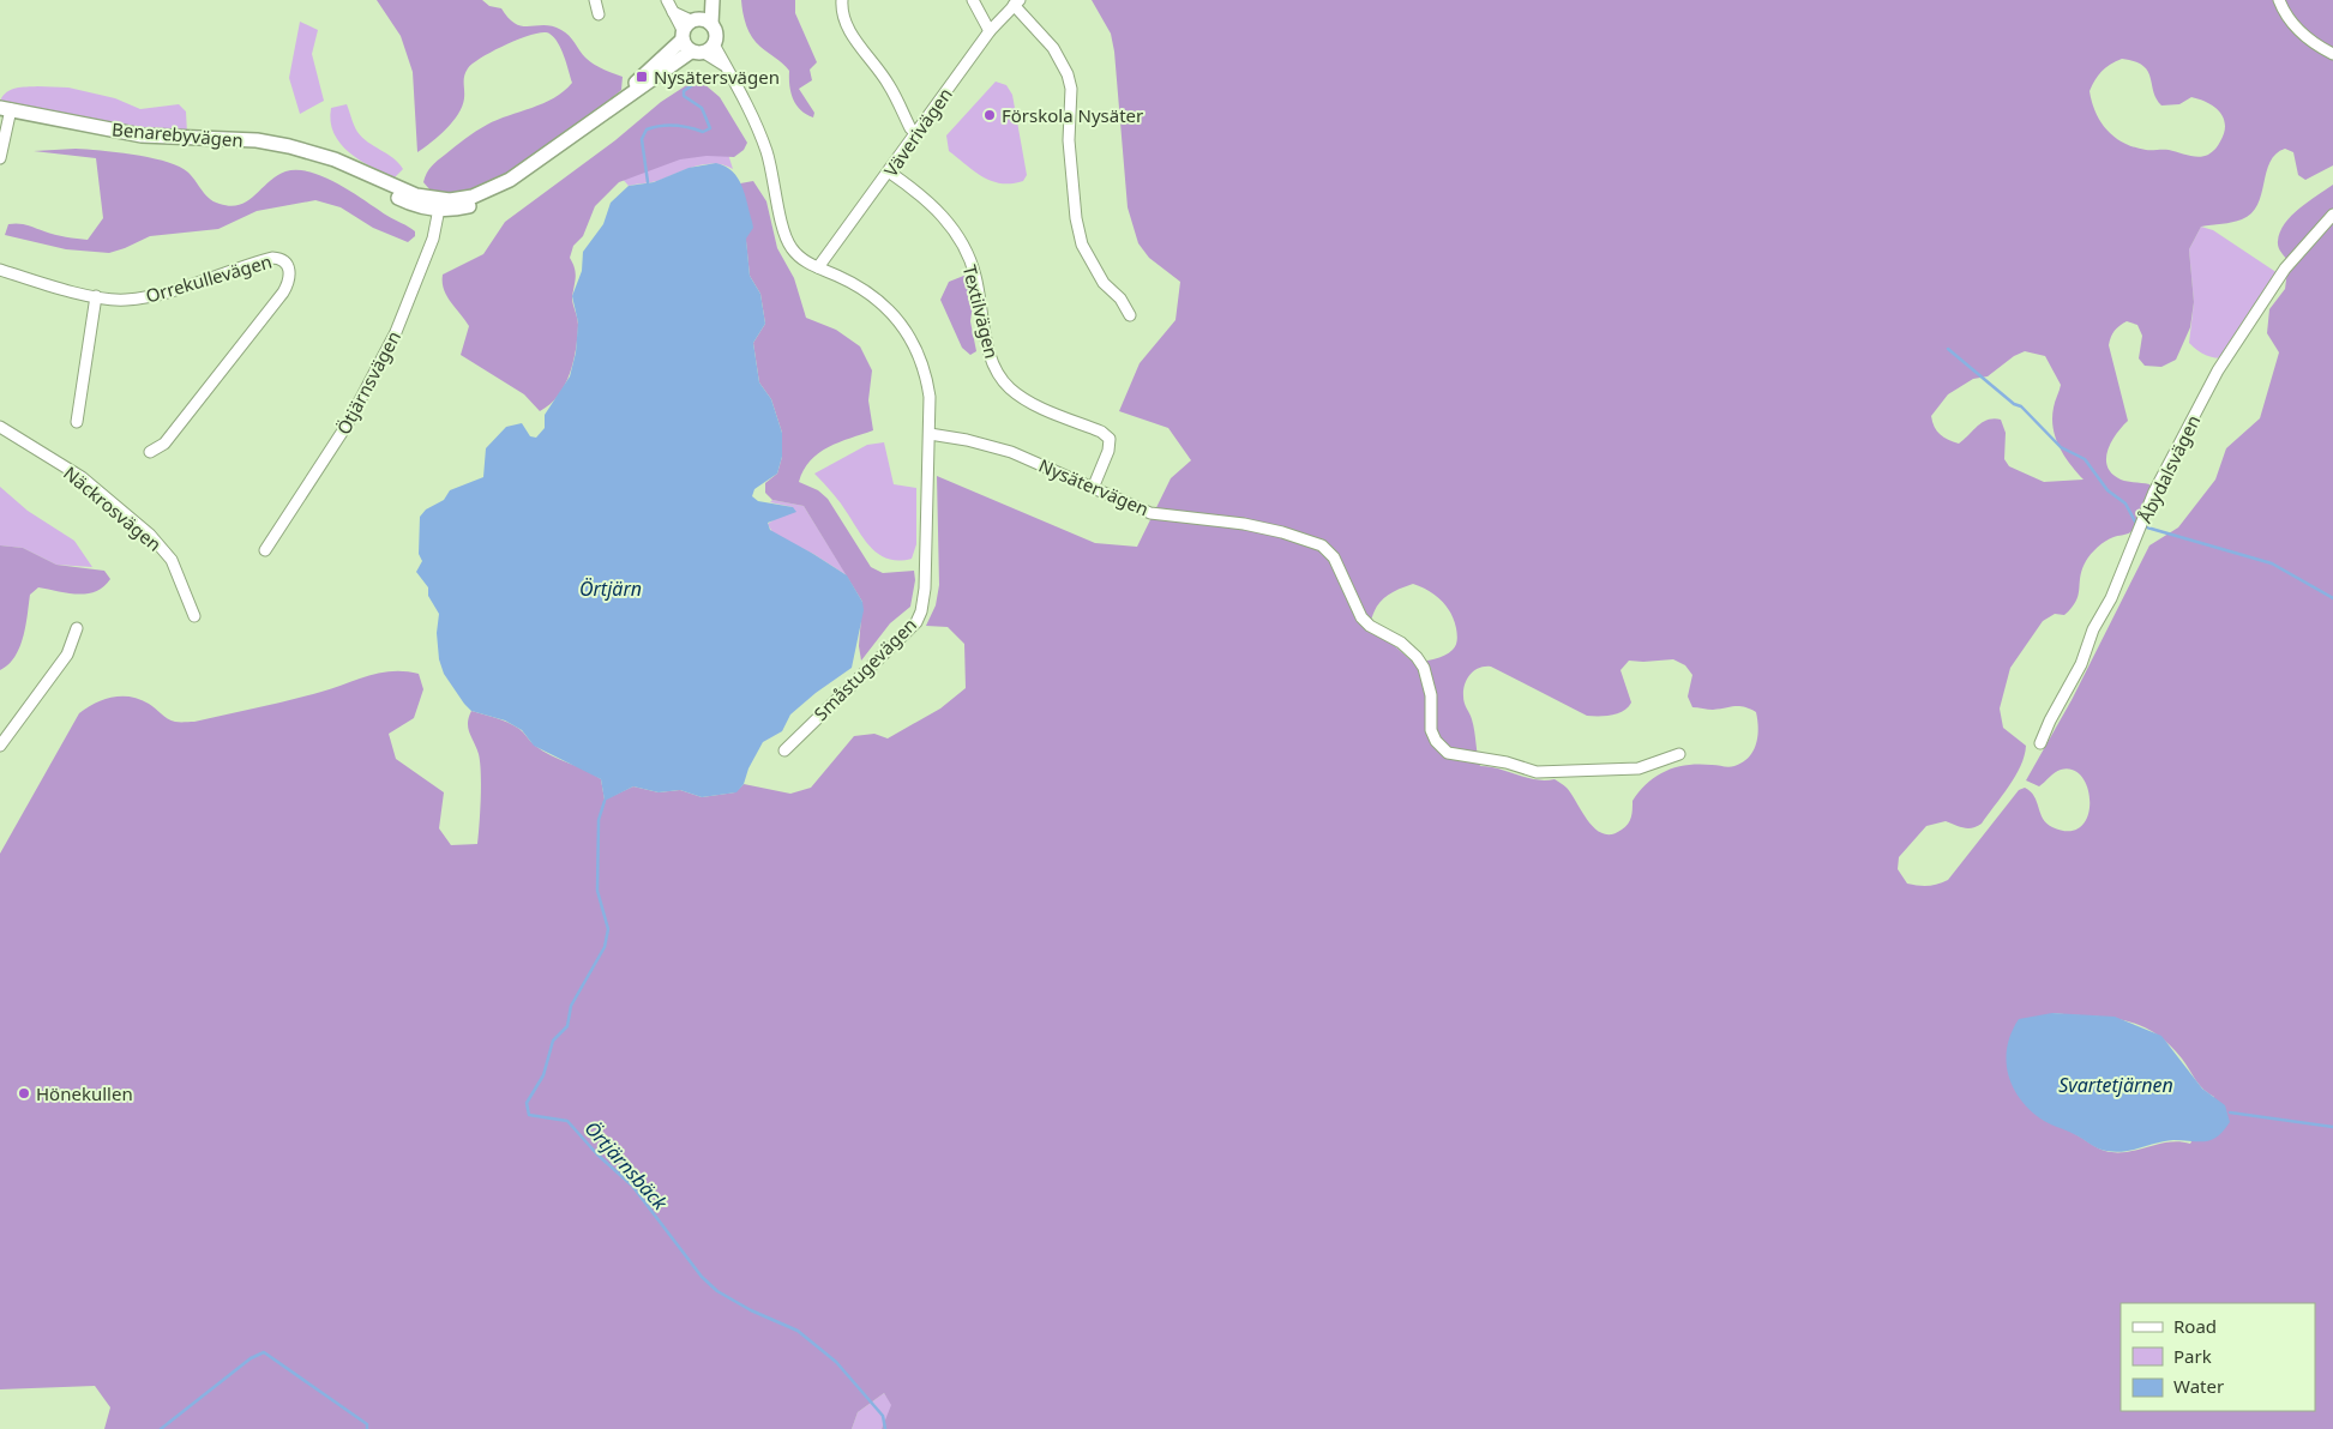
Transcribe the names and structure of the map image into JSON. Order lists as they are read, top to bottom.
{
  "streets": {
    "street": [
      "Väverivägen",
      "Benarebyvägen",
      "Orrekullevägen",
      "Textilvägen",
      "Ötjärnsvägen",
      "Åbydalsvägen",
      "Nysätervägen",
      "Näckrosvägen",
      "Småstugevägen"
    ]
  },
  "crossings": [
    ["Väverivägen", "Textilvägen"],
    ["Benarebyvägen", "Ötjärnsvägen"],
    ["Textilvägen", "Nysätervägen"],
    ["Nysätervägen", "Småstugevägen"]
  ],
  "water": ["Örtjärn", "Svartetjärnen", "Örtjärnsbäck"],
  "places": {
    "transit": ["Nysätersvägen"],
    "other": ["Förskola Nysäter", "Hönekullen"]
  },
  "legend": ["Road", "Park", "Water"]
}
